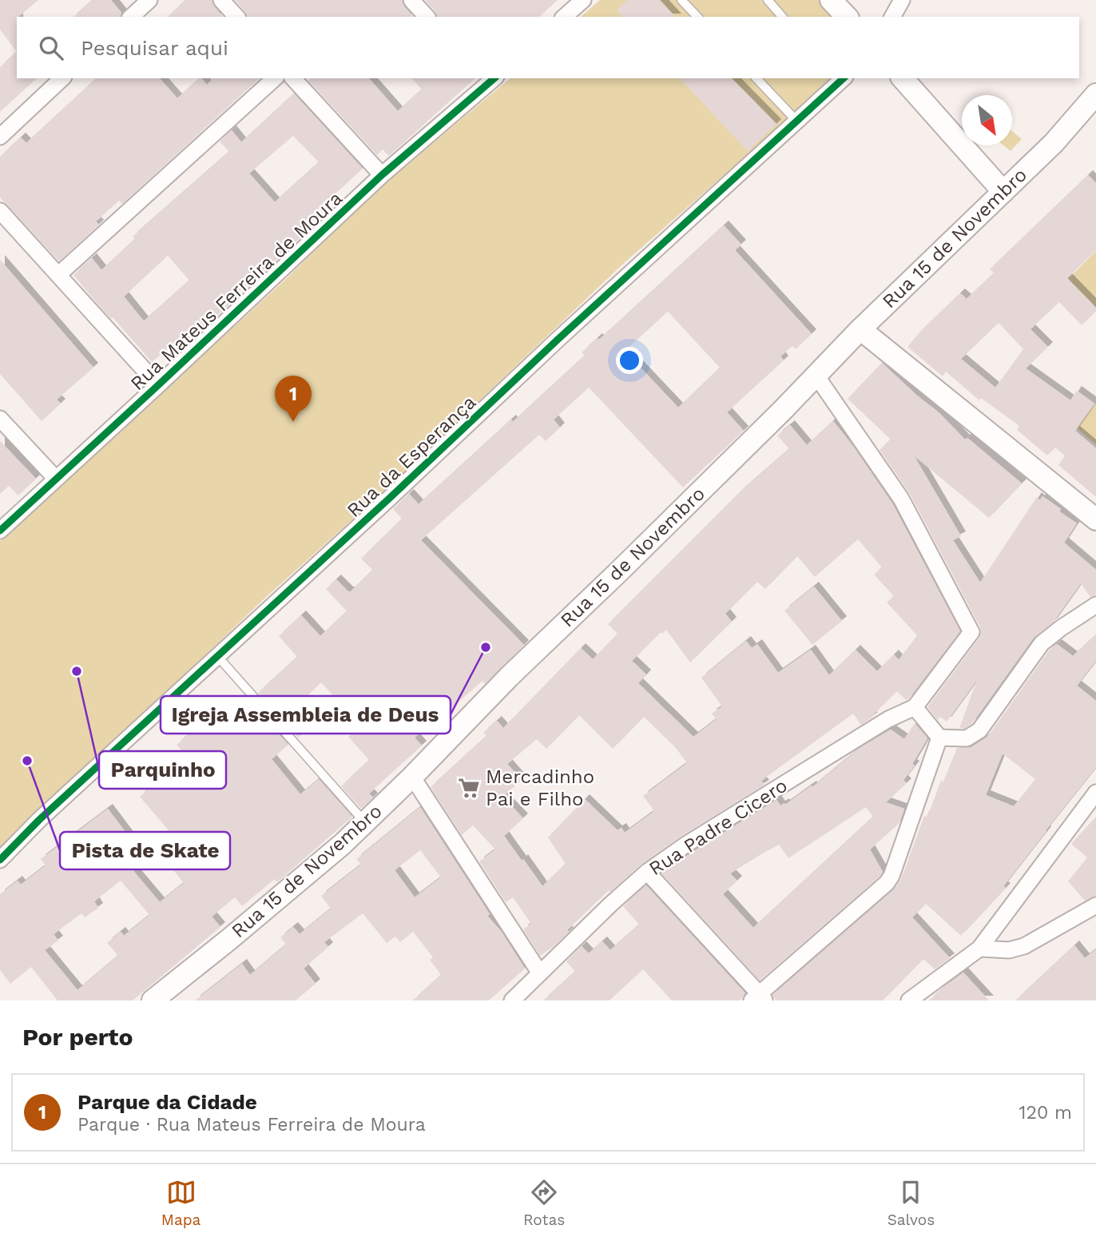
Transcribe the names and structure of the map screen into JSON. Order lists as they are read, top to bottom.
{
  "streets": {
    "main road": ["Rua 15 de Novembro"],
    "street": ["Rua Mateus Ferreira de Moura", "Rua da Esperança", "Rua Padre Cicero"]
  },
  "places": {
    "other": ["Igreja Assembleia de Deus", "Parquinho", "Pista de Skate"],
    "supermarket": ["Mercadinho Pai e Filho"]
  },
  "north": "bottom right",
  "page": {
    "search": "Pesquisar aqui",
    "pins": "1",
    "heading": "Por perto",
    "list": [
      {
        "mark": "1",
        "name": "Parque da Cidade",
        "note": "Parque · Rua Mateus Ferreira de Moura",
        "value": "120 m"
      }
    ],
    "nav": ["Mapa", "Rotas", "Salvos"]
  }
}
